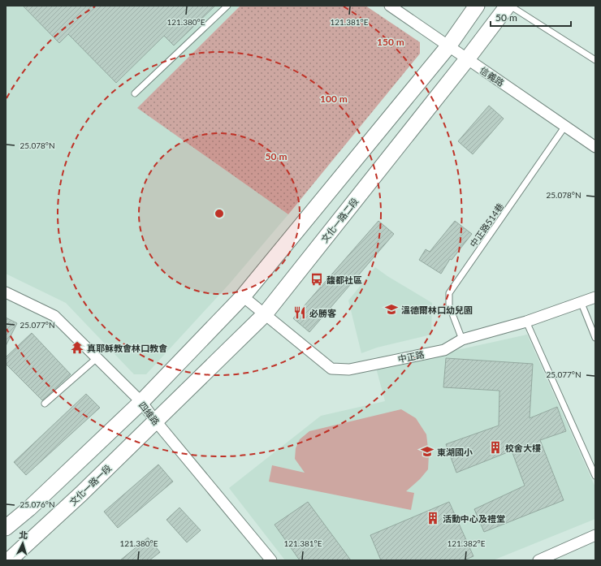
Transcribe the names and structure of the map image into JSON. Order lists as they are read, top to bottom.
{
  "streets": {
    "main road": ["文化一路二段", "文化一路一段"],
    "street": ["信義路", "中正路", "四維路"],
    "lane": ["中正路514巷"]
  },
  "crossings": [
    ["信義路", "文化一路二段"],
    ["信義路", "中正路514巷"],
    ["文化一路二段", "中正路"],
    ["文化一路二段", "四維路"],
    ["文化一路二段", "文化一路一段"],
    ["中正路514巷", "中正路"],
    ["四維路", "文化一路一段"]
  ],
  "places": {
    "bus stop": ["馥都社區"],
    "school or university": ["溫德爾林口幼兒園", "東湖國小"],
    "restaurant": ["必勝客"],
    "temple": ["真耶穌教會林口教會"],
    "building": ["校舍大樓", "活動中心及禮堂"]
  },
  "scale_bar": "50 m",
  "north": "top",
  "coordinates": [
    "121.380°E",
    "121.381°E",
    "25.078°N",
    "25.077°N",
    "25.076°N",
    "121.382°E"
  ],
  "rings": ["150 m", "100 m", "50 m"]
}
